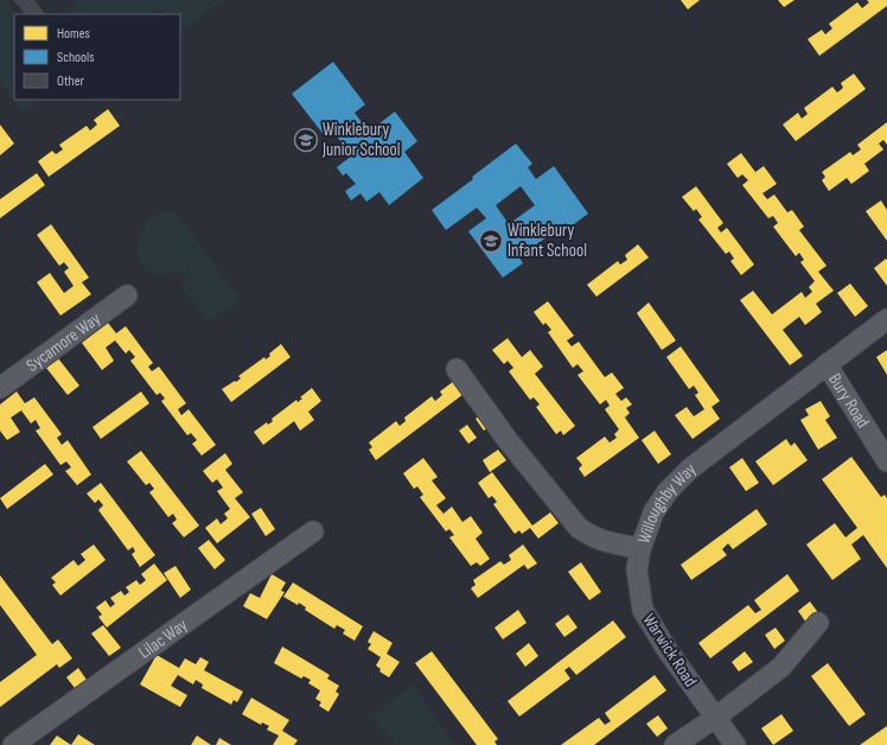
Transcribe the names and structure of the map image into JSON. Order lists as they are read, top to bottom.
{
  "streets": {
    "street": [
      "Sycamore Way",
      "Bury Road",
      "Willoughby Way",
      "Lilac Way",
      "Warwick Road"
    ]
  },
  "crossings": [
    ["Bury Road", "Willoughby Way"],
    ["Willoughby Way", "Warwick Road"]
  ],
  "places": {
    "school or university": ["Winklebury Junior School", "Winklebury Infant School"]
  },
  "legend": ["Homes", "Schools", "Other"]
}
